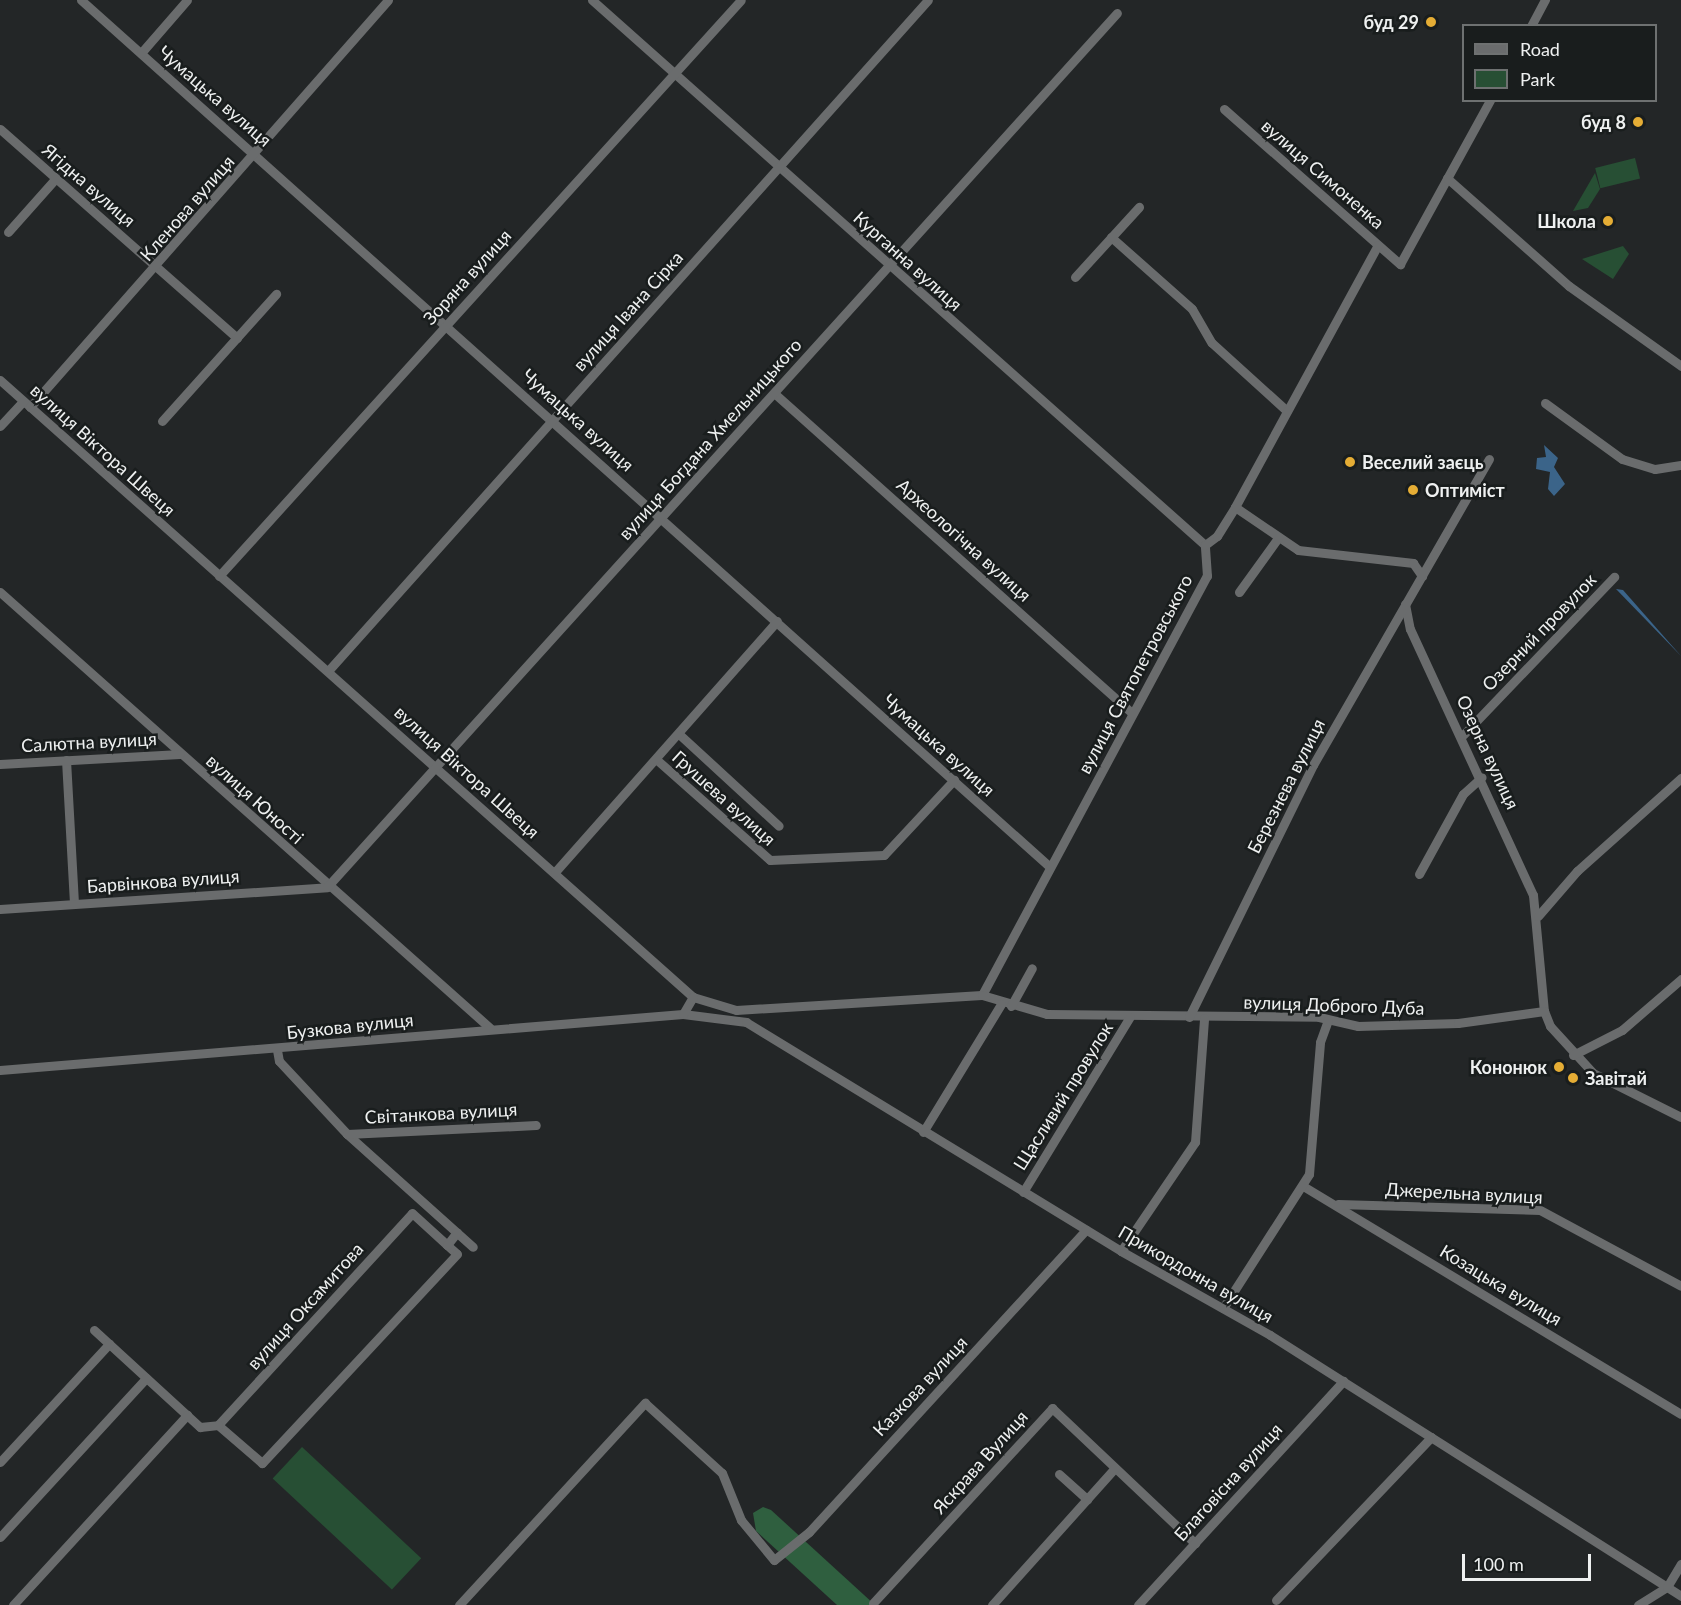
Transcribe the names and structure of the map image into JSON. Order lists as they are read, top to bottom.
{
  "streets": {
    "street": [
      "Чумацька вулиця",
      "вулиця Симоненка",
      "Ягідна вулиця",
      "Кленова вулиця",
      "Курганна вулиця",
      "Зоряна вулиця",
      "вулиця Івана Сірка",
      "вулиця Богдана Хмельницького",
      "вулиця Віктора Швеця",
      "Археологічна вулиця",
      "Озерний провулок",
      "вулиця Святопетровського",
      "Салютна вулиця",
      "Озерна вулиця",
      "Березнева вулиця",
      "Грушева вулиця",
      "вулиця Юності",
      "Барвінкова вулиця",
      "вулиця Доброго Дуба",
      "Бузкова вулиця",
      "Щасливий провулок",
      "Світанкова вулиця",
      "Джерельна вулиця",
      "Прикордонна вулиця",
      "Козацька вулиця",
      "вулиця Оксамитова",
      "Казкова вулиця",
      "Яскрава Вулиця",
      "Благовісна вулиця"
    ]
  },
  "crossings": [
    ["Чумацька вулиця", "Кленова вулиця"],
    ["Чумацька вулиця", "Зоряна вулиця"],
    ["Чумацька вулиця", "вулиця Івана Сірка"],
    ["Чумацька вулиця", "вулиця Богдана Хмельницького"],
    ["Чумацька вулиця", "вулиця Святопетровського"],
    ["Чумацька вулиця", "Грушева вулиця"],
    ["Ягідна вулиця", "Кленова вулиця"],
    ["Кленова вулиця", "вулиця Віктора Швеця"],
    ["Курганна вулиця", "Зоряна вулиця"],
    ["Курганна вулиця", "вулиця Івана Сірка"],
    ["Курганна вулиця", "вулиця Богдана Хмельницького"],
    ["Курганна вулиця", "вулиця Святопетровського"],
    ["Зоряна вулиця", "вулиця Віктора Швеця"],
    ["вулиця Івана Сірка", "вулиця Віктора Швеця"],
    ["вулиця Богдана Хмельницького", "вулиця Віктора Швеця"],
    ["вулиця Богдана Хмельницького", "Археологічна вулиця"],
    ["вулиця Богдана Хмельницького", "вулиця Юності"],
    ["вулиця Богдана Хмельницького", "Барвінкова вулиця"],
    ["вулиця Віктора Швеця", "вулиця Святопетровського"],
    ["вулиця Віктора Швеця", "Грушева вулиця"],
    ["вулиця Віктора Швеця", "вулиця Доброго Дуба"],
    ["Археологічна вулиця", "вулиця Святопетровського"],
    ["Озерний провулок", "Озерна вулиця"],
    ["вулиця Святопетровського", "вулиця Доброго Дуба"],
    ["Салютна вулиця", "вулиця Юності"],
    ["Озерна вулиця", "Березнева вулиця"],
    ["Озерна вулиця", "вулиця Доброго Дуба"],
    ["Березнева вулиця", "вулиця Доброго Дуба"],
    ["вулиця Юності", "Барвінкова вулиця"],
    ["вулиця Юності", "Бузкова вулиця"],
    ["вулиця Доброго Дуба", "Щасливий провулок"],
    ["Бузкова вулиця", "Світанкова вулиця"],
    ["Бузкова вулиця", "Прикордонна вулиця"],
    ["Щасливий провулок", "Прикордонна вулиця"],
    ["Джерельна вулиця", "Козацька вулиця"],
    ["Прикордонна вулиця", "Казкова вулиця"],
    ["Прикордонна вулиця", "Благовісна вулиця"]
  ],
  "places": [
    "буд 29",
    "буд 8",
    "Школа",
    "Веселий заєць",
    "Оптиміст",
    "Кононюк",
    "Завітай"
  ],
  "legend": ["Road", "Park"],
  "scale_bar": "100 m"
}
